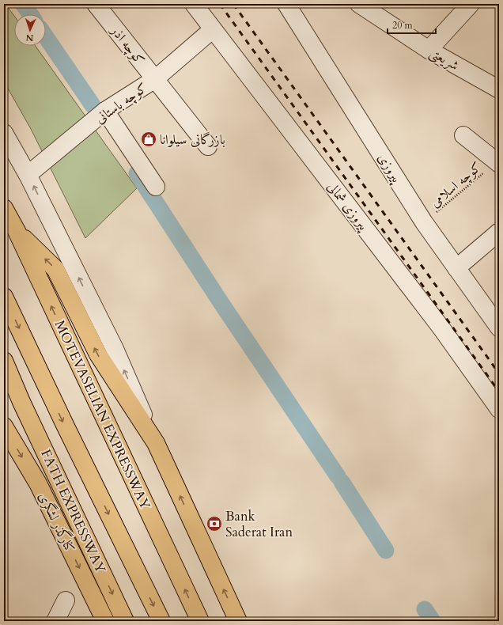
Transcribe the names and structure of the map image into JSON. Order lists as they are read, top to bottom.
{
  "streets": {
    "main road": ["MOTEVASELIAN EXPRESSWAY", "FATH EXPRESSWAY", "کنارگذر لشگری"],
    "street": [
      "کوچه اذر",
      "شریعتی",
      "کوچه باستانی",
      "پیروزی",
      "پیروزی شمالی"
    ],
    "path": ["کوچه اسلامی"]
  },
  "crossings": [
    ["کوچه اذر", "کوچه باستانی"],
    ["کوچه باستانی", "پیروزی شمالی"],
    ["پیروزی", "کوچه اسلامی"]
  ],
  "places": {
    "shop": ["بازرگانی سیلوانا"],
    "bank": ["Bank Saderat Iran"]
  },
  "scale_bar": "20 m",
  "north": "bottom"
}
